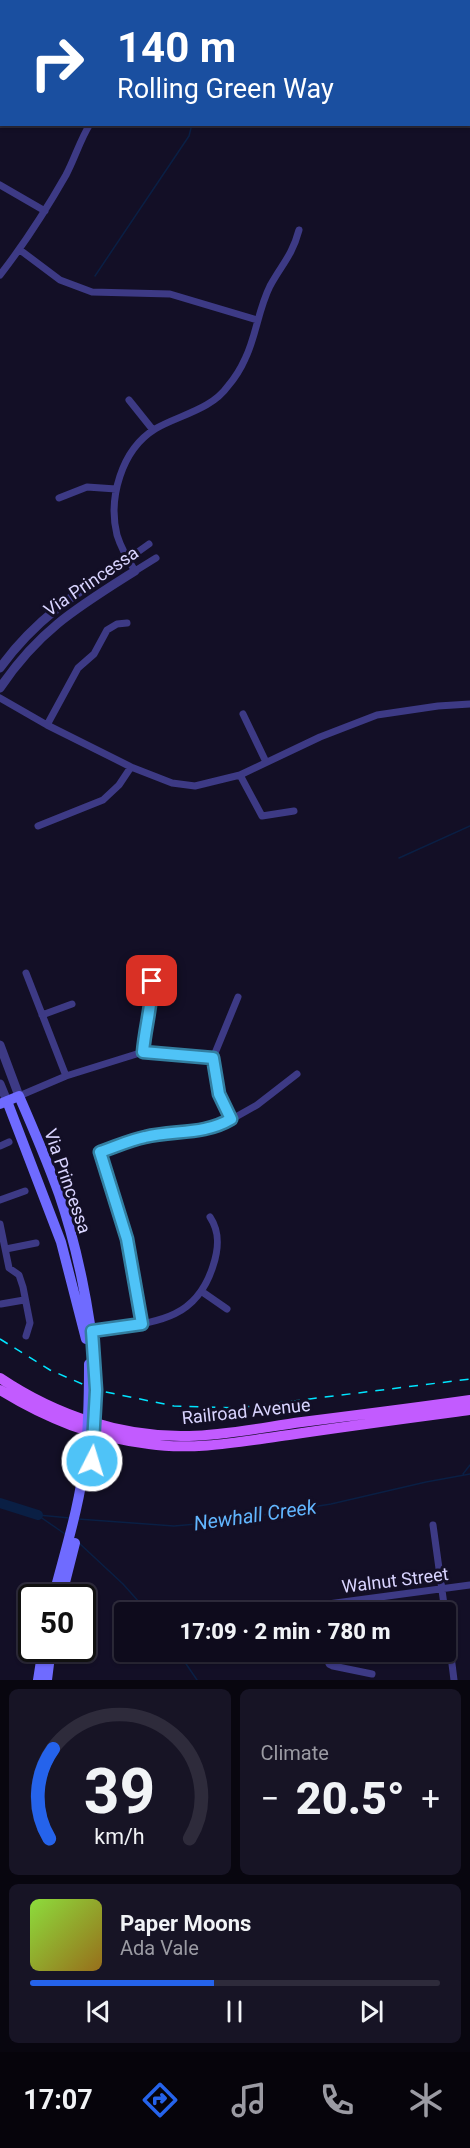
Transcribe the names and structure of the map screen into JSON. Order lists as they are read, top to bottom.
{
  "streets": {
    "main road": ["Via Princessa", "Railroad Avenue"],
    "street": ["Walnut Street"]
  },
  "water": ["Newhall Creek"],
  "page": {
    "turn": ["140 m", "Rolling Green Way"],
    "limit": "50",
    "trip": "17:09 · 2 min · 780 m",
    "tile": "Climate",
    "heat": ["−", "20.5°", "+"],
    "song": ["Paper Moons", "Ada Vale"],
    "tabs": "17:07",
    "gauge": ["39", "km/h"]
  }
}
